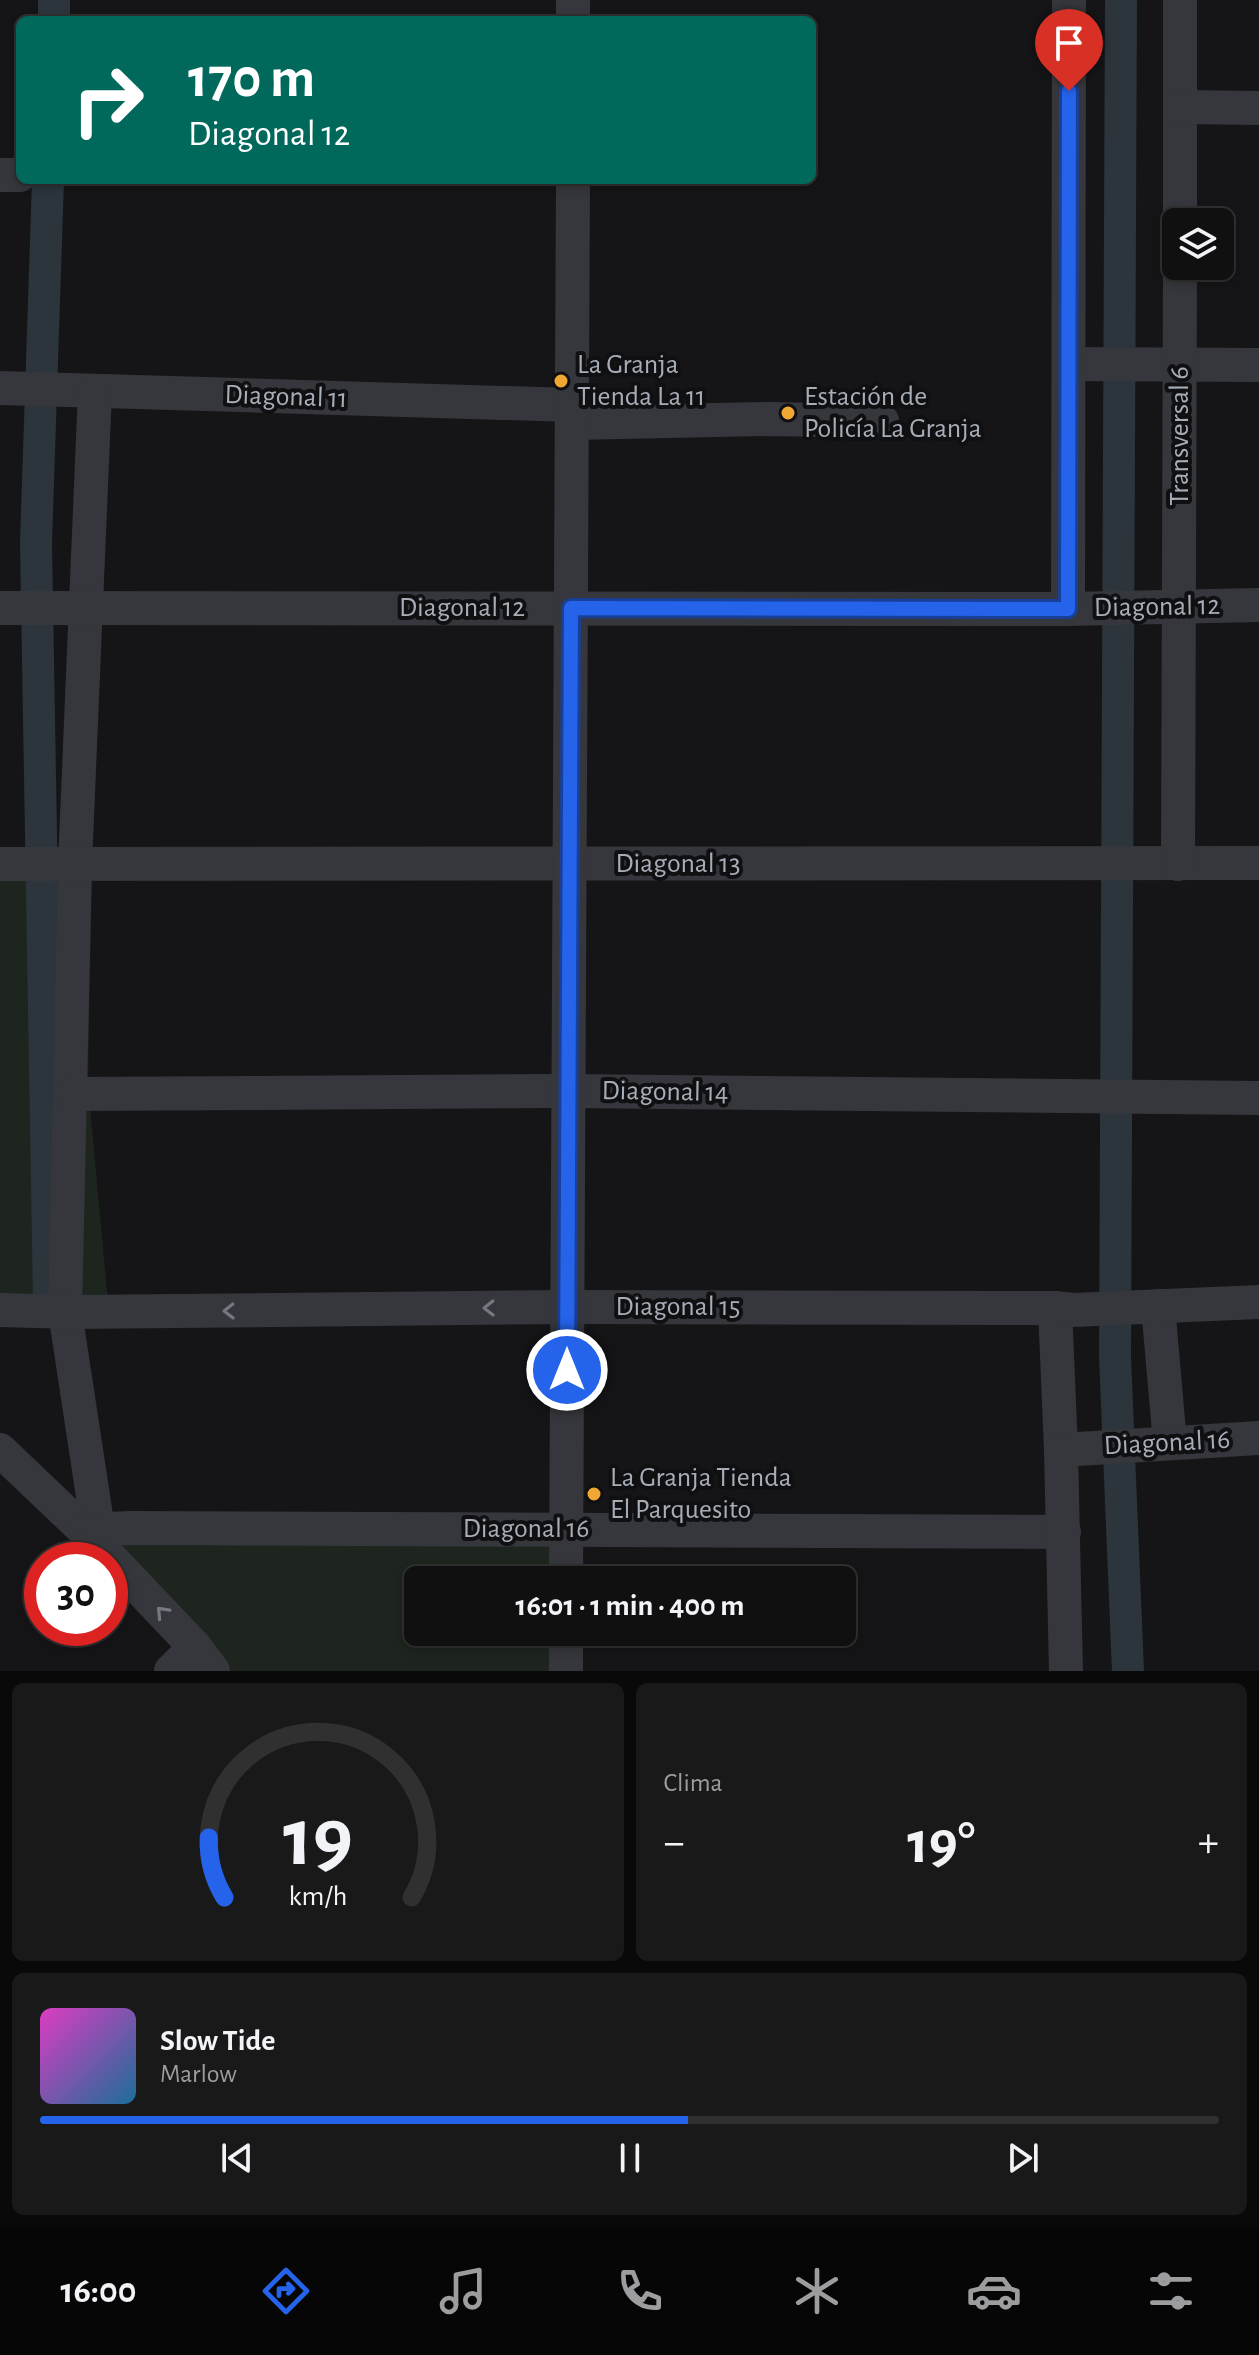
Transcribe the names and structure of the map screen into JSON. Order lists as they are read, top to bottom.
{
  "streets": {
    "street": [
      "Diagonal 11",
      "Transversal 6",
      "Diagonal 12",
      "Diagonal 13",
      "Diagonal 14",
      "Diagonal 15",
      "Diagonal 16"
    ]
  },
  "crossings": [
    ["Transversal 6", "Diagonal 12"],
    ["Transversal 6", "Diagonal 13"]
  ],
  "one_way": ["Diagonal 15"],
  "places": ["La Granja Tienda La 11", "Estación de Policía La Granja", "La Granja Tienda El Parquesito"],
  "page": {
    "turn": ["170 m", "Diagonal 12"],
    "limit": "30",
    "trip": "16:01 · 1 min · 400 m",
    "tile": "Clima",
    "heat": ["−", "19°", "+"],
    "song": ["Slow Tide", "Marlow"],
    "tabs": "16:00",
    "gauge": ["19", "km/h"]
  }
}
